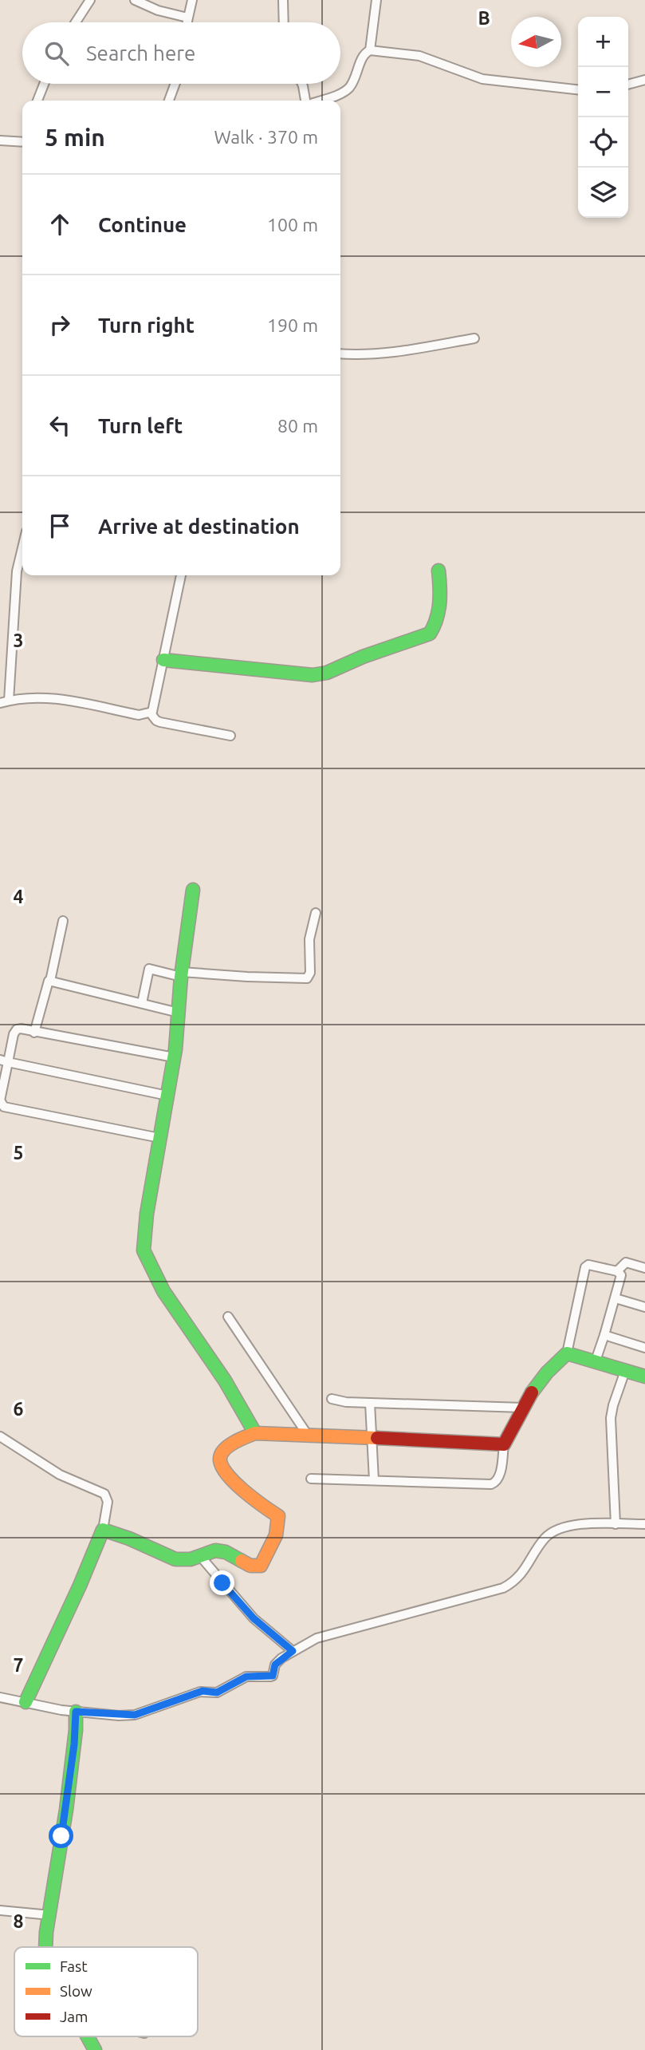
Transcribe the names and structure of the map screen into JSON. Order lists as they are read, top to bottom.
{
  "legend": ["Fast", "Slow", "Jam"],
  "north": "left",
  "page": {
    "map_buttons": ["+", "−"],
    "search": "Search here",
    "heading": ["5 min", "Walk · 370 m"],
    "list": [
      ["Continue", "100 m"],
      ["Turn right", "190 m"],
      ["Turn left", "80 m"],
      "Arrive at destination"
    ]
  },
  "grid": {
    "columns": ["B"],
    "rows": [
      "3",
      "4",
      "5",
      "6",
      "7",
      "8"
    ]
  }
}
